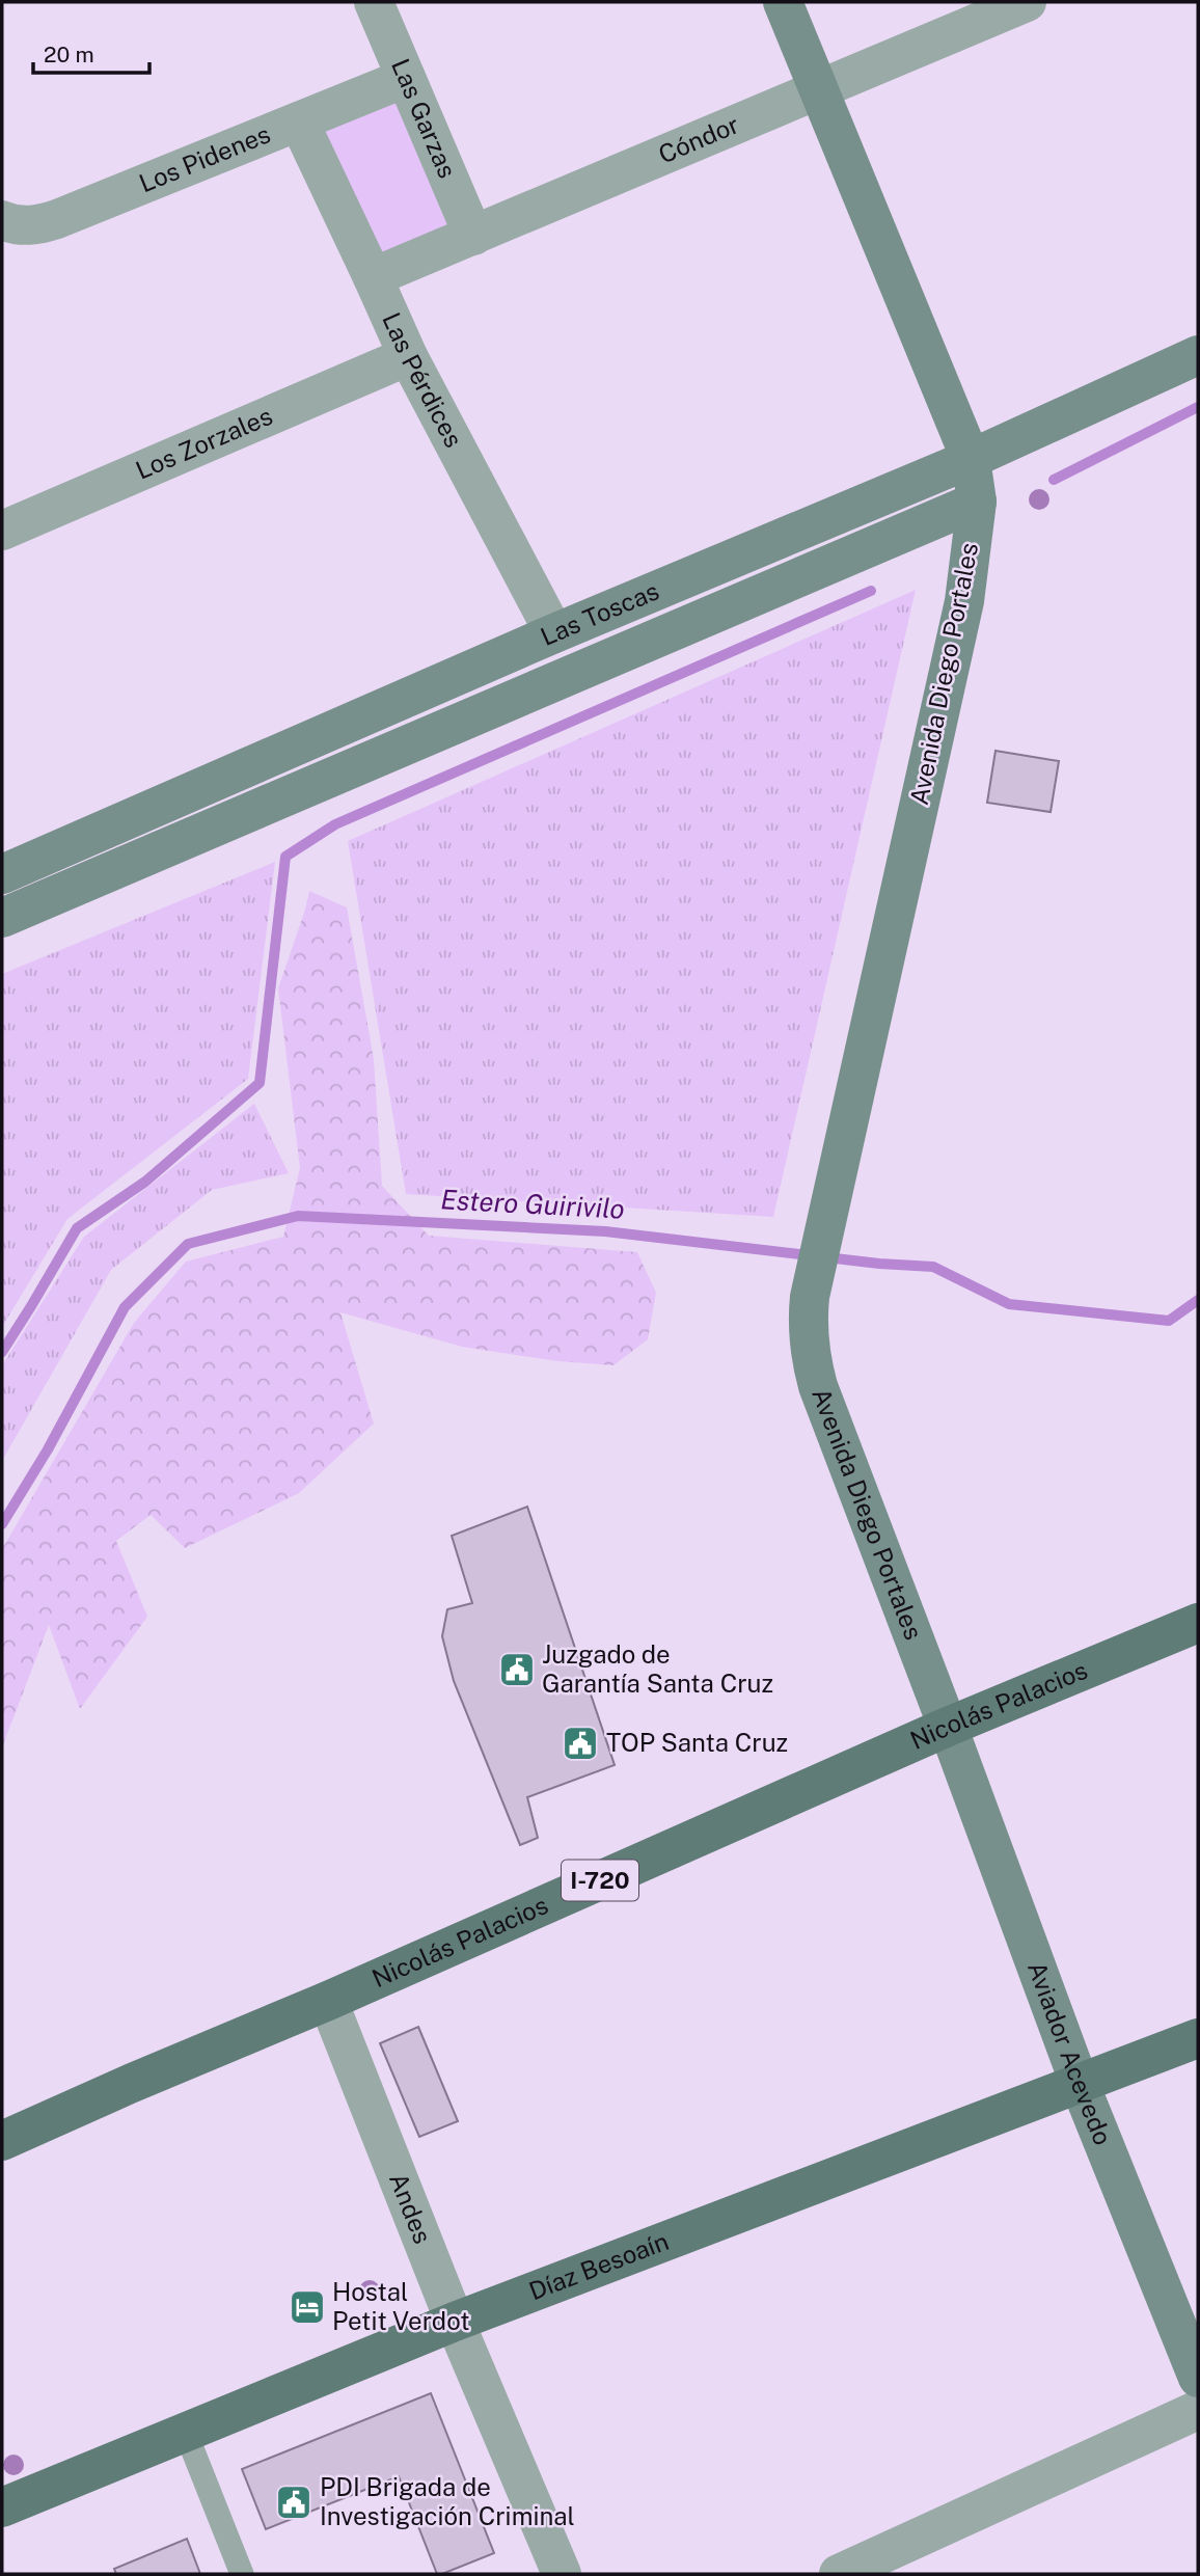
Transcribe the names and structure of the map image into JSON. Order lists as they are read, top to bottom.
{
  "streets": {
    "main road": [
      "Las Toscas",
      "Avenida Diego Portales",
      "Nicolás Palacios",
      "I-720",
      "Aviador Acevedo",
      "Díaz Besoaín"
    ],
    "street": [
      "Las Garzas",
      "Cóndor",
      "Los Pidenes",
      "Las Pérdices",
      "Los Zorzales",
      "Andes"
    ]
  },
  "crossings": [
    ["Las Garzas", "Cóndor"],
    ["Las Garzas", "Los Pidenes"],
    ["Cóndor", "Las Pérdices"],
    ["Cóndor", "Avenida Diego Portales"],
    ["Los Pidenes", "Las Pérdices"],
    ["Las Pérdices", "Los Zorzales"],
    ["Las Pérdices", "Las Toscas"],
    ["Las Toscas", "Avenida Diego Portales"],
    ["Avenida Diego Portales", "Nicolás Palacios"],
    ["Avenida Diego Portales", "Aviador Acevedo"],
    ["Nicolás Palacios", "Aviador Acevedo"],
    ["Nicolás Palacios", "Andes"],
    ["Aviador Acevedo", "Díaz Besoaín"],
    ["Andes", "Díaz Besoaín"]
  ],
  "water": ["Estero Guirivilo"],
  "places": {
    "public building": ["Juzgado de Garantía Santa Cruz", "TOP Santa Cruz", "PDI Brigada de Investigación Criminal"],
    "hotel": ["Hostal Petit Verdot"]
  },
  "scale_bar": "20 m"
}
